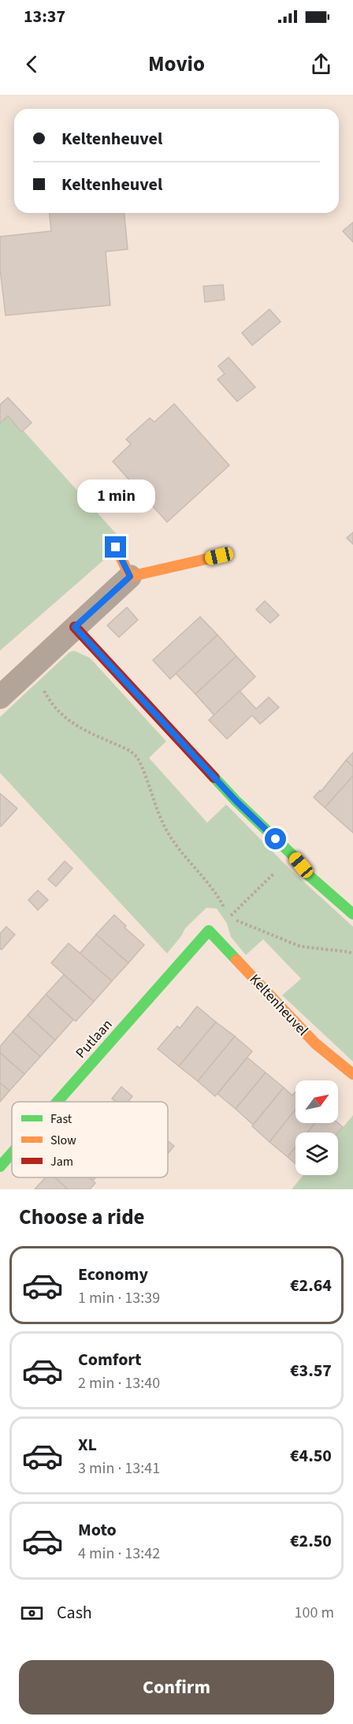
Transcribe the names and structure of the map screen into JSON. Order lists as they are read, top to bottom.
{
  "streets": {
    "street": ["Keltenheuvel", "Putlaan"]
  },
  "crossings": [
    ["Keltenheuvel", "Putlaan"]
  ],
  "legend": ["Fast", "Slow", "Jam"],
  "north": "top right",
  "page": {
    "status": "13:37",
    "header": "Movio",
    "banner": ["Keltenheuvel", "Keltenheuvel"],
    "bubble": "1 min",
    "heading": "Choose a ride",
    "list": [
      {
        "name": "Economy",
        "note": "1 min · 13:39",
        "value": "€2.64"
      },
      {
        "name": "Comfort",
        "note": "2 min · 13:40",
        "value": "€3.57"
      },
      {
        "name": "XL",
        "note": "3 min · 13:41",
        "value": "€4.50"
      },
      {
        "name": "Moto",
        "note": "4 min · 13:42",
        "value": "€2.50"
      }
    ],
    "pay": ["Cash", "100 m"],
    "buttons": "Confirm"
  }
}
